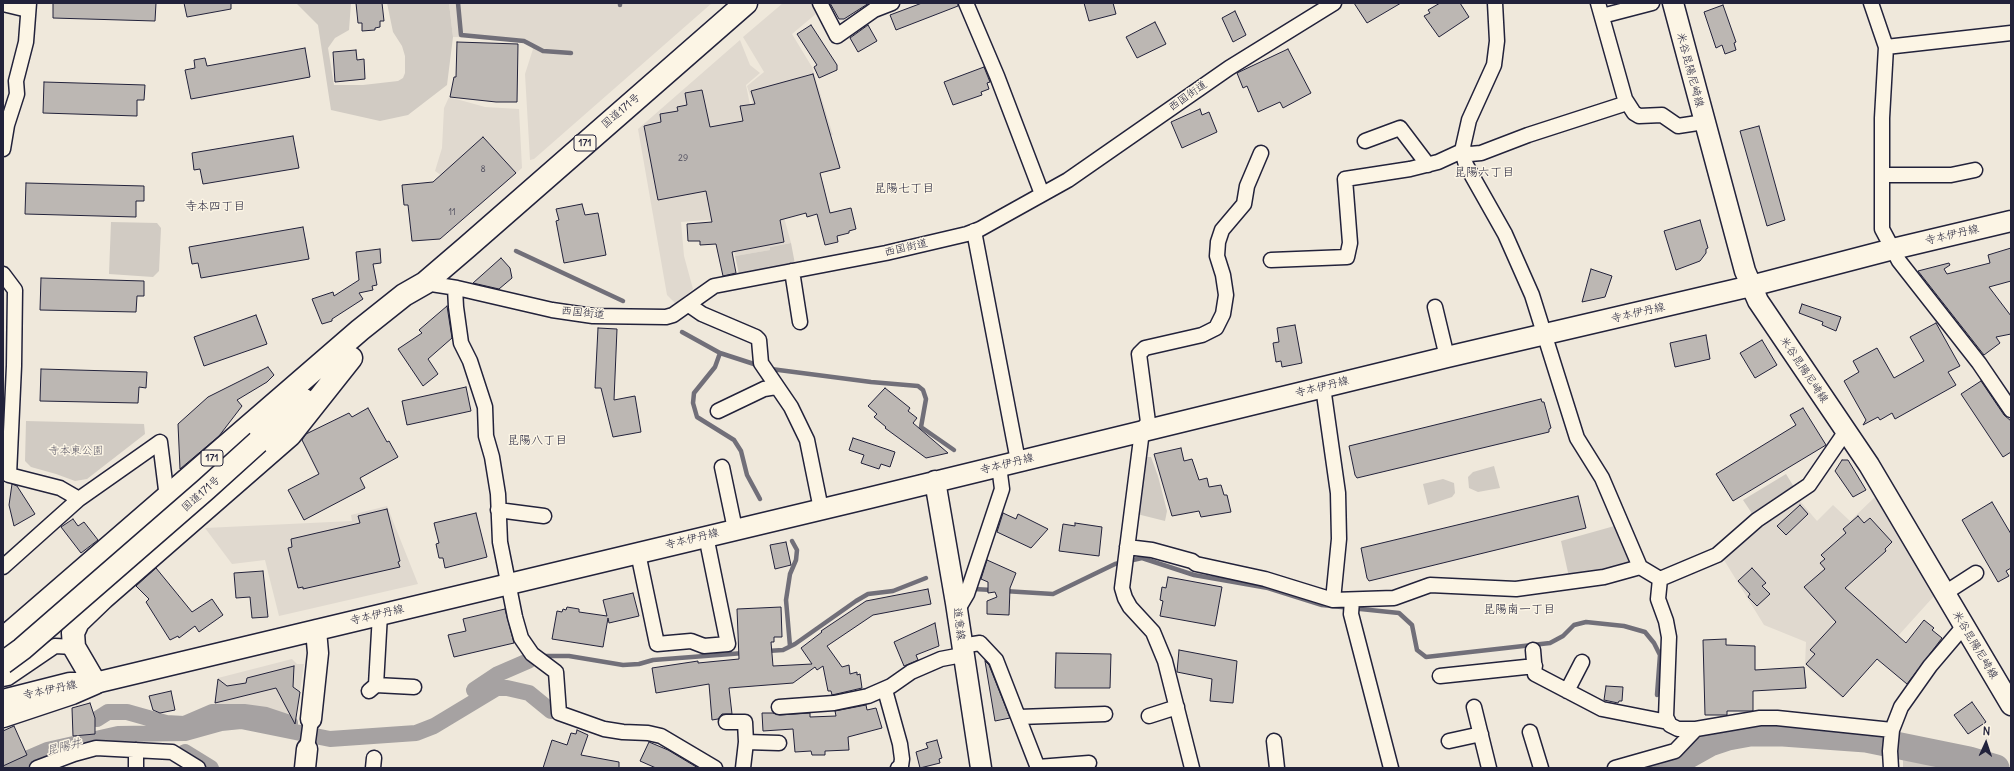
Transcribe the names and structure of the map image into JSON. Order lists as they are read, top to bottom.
{
  "streets": {
    "highway": ["国道171号", "171"],
    "main road": ["米谷昆陽尼崎線", "寺本伊丹線", "道意線"],
    "street": ["西国街道"]
  },
  "crossings": [
    ["米谷昆陽尼崎線", "寺本伊丹線"],
    ["西国街道", "国道171号"],
    ["寺本伊丹線", "道意線"]
  ],
  "districts": [
    "昆陽六丁目",
    "昆陽七丁目",
    "寺本四丁目",
    "昆陽八丁目",
    "昆陽南一丁目"
  ],
  "water": ["昆陽井"],
  "parks": ["寺本東公園"],
  "house_numbers": ["29", "8", "11"],
  "north": "top"
}
